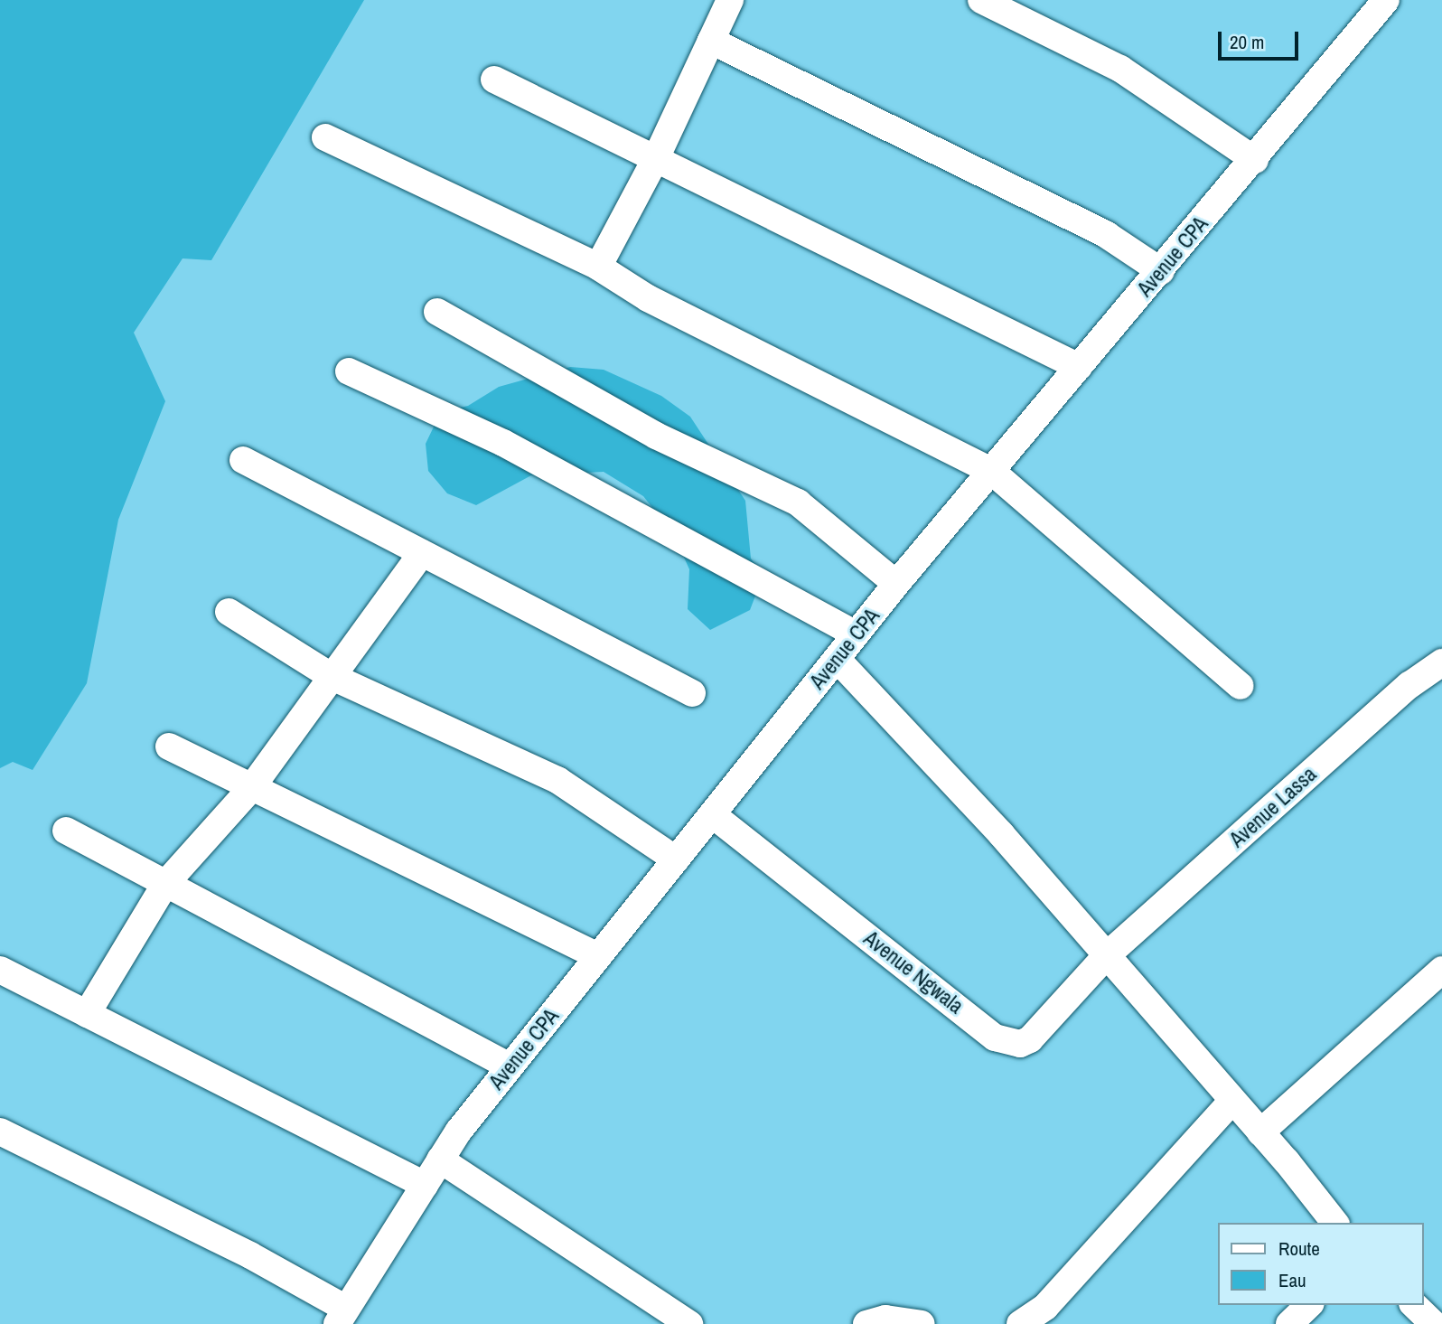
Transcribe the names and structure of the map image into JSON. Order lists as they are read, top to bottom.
{
  "streets": {
    "street": ["Avenue CPA", "Avenue Lassa", "Avenue Ngwala"]
  },
  "crossings": [
    ["Avenue CPA", "Avenue Ngwala"],
    ["Avenue Lassa", "Avenue Ngwala"]
  ],
  "legend": ["Route", "Eau"],
  "scale_bar": "20 m"
}
